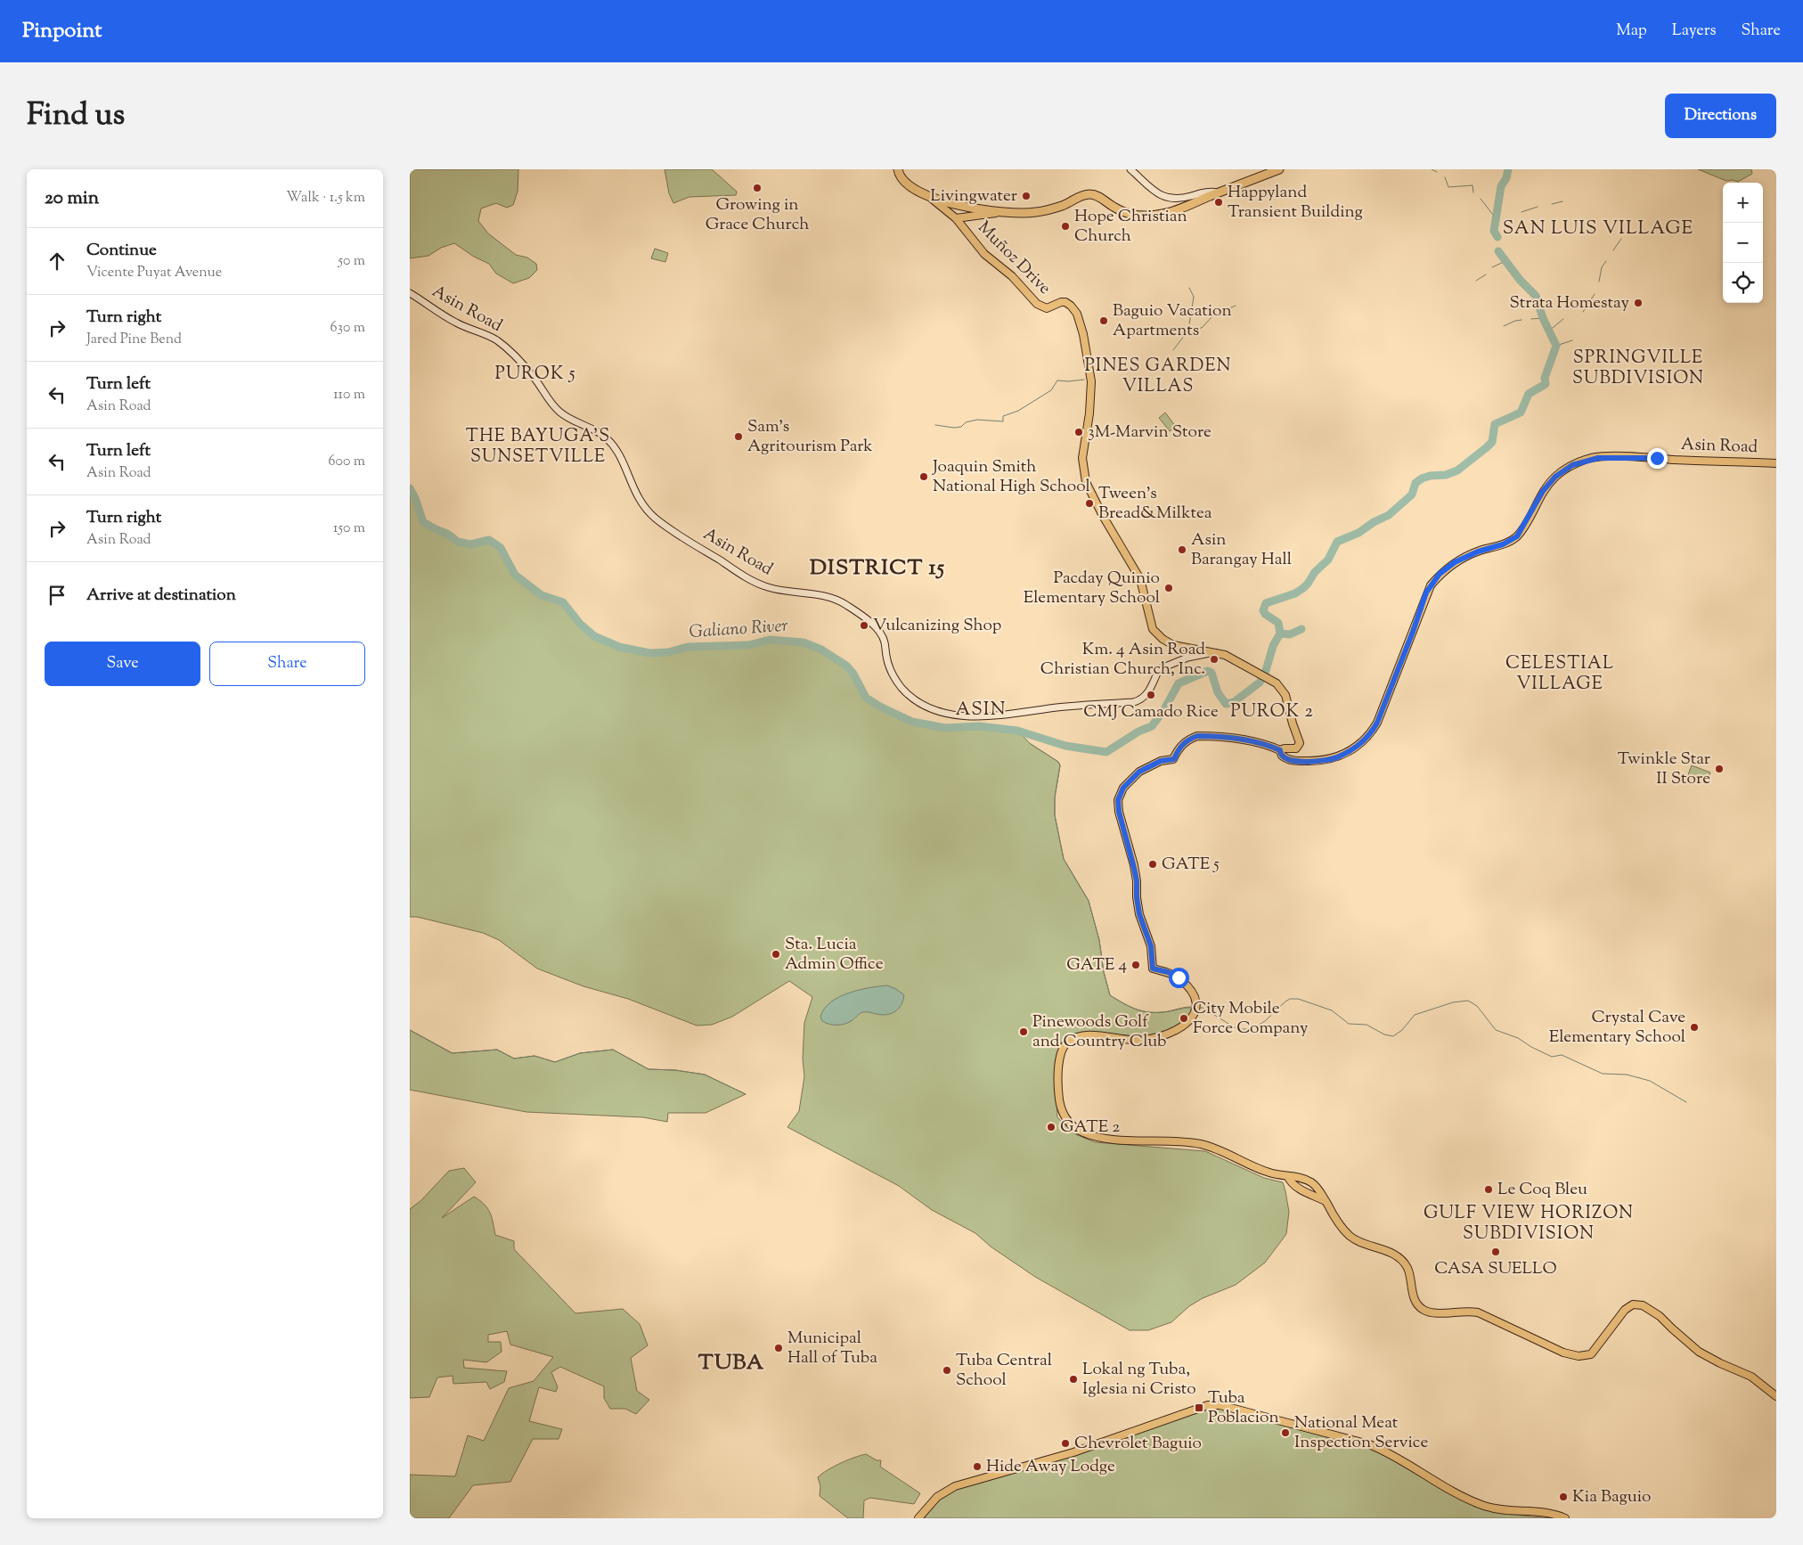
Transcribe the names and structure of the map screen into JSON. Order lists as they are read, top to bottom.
{
  "streets": {
    "main road": ["Muñoz Drive", "Asin Road"]
  },
  "crossings": [
    ["Muñoz Drive", "Asin Road"]
  ],
  "districts": [
    "SAN LUIS VILLAGE",
    "SPRINGVILLE SUBDIVISION",
    "PINES GARDEN VILLAS",
    "PUROK 5",
    "THE BAYUGA'S SUNSETVILLE",
    "DISTRICT 15",
    "CELESTIAL VILLAGE",
    "ASIN",
    "PUROK 2",
    "GULF VIEW HORIZON SUBDIVISION",
    "TUBA"
  ],
  "water": ["Galiano River"],
  "places": {
    "other": [
      "Growing in Grace Church",
      "Livingwater",
      "Happyland Transient Building",
      "Hope Christian Church",
      "Strata Homestay",
      "Baguio Vacation Apartments",
      "3M-Marvin Store",
      "Sam's Agritourism Park",
      "Joaquin Smith National High School",
      "Tween's Bread&Milktea",
      "Asin Barangay Hall",
      "Pacday Quinio Elementary School",
      "Vulcanizing Shop",
      "Km. 4 Asin Road Christian Church, Inc.",
      "CMJ Camado Rice",
      "Twinkle Star II Store",
      "GATE 5",
      "Sta. Lucia Admin Office",
      "GATE 4",
      "City Mobile Force Company",
      "Crystal Cave Elementary School",
      "Pinewoods Golf and Country Club",
      "GATE 2",
      "Le Coq Bleu",
      "CASA SUELLO",
      "Municipal Hall of Tuba",
      "Tuba Central School",
      "Lokal ng Tuba, Iglesia ni Cristo",
      "National Meat Inspection Service",
      "Chevrolet Baguio",
      "Hide Away Lodge",
      "Kia Baguio"
    ],
    "transit": ["Tuba Poblacion"]
  },
  "page": {
    "header": "Pinpoint",
    "nav": ["Map", "Layers", "Share"],
    "title": "Find us",
    "buttons": [
      "Directions",
      ["Save", "Share"]
    ],
    "heading": ["20 min", "Walk · 1.5 km"],
    "map_buttons": ["+", "−"],
    "list": [
      ["Continue", "Vicente Puyat Avenue", "50 m"],
      ["Turn right", "Jared Pine Bend", "630 m"],
      ["Turn left", "Asin Road", "110 m"],
      ["Turn left", "Asin Road", "600 m"],
      ["Turn right", "Asin Road", "150 m"],
      "Arrive at destination"
    ]
  }
}
